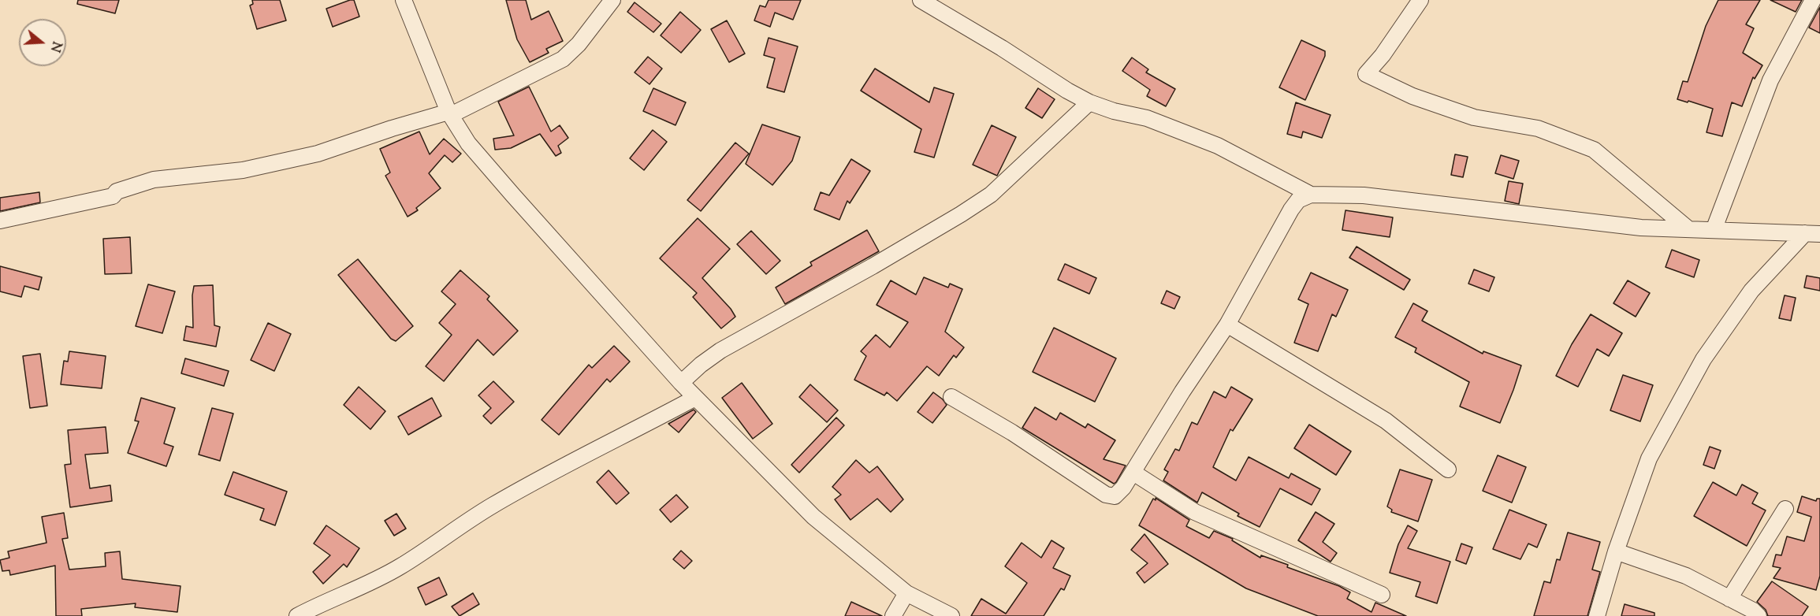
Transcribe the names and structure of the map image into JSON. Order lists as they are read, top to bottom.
{
  "north": "right"
}
